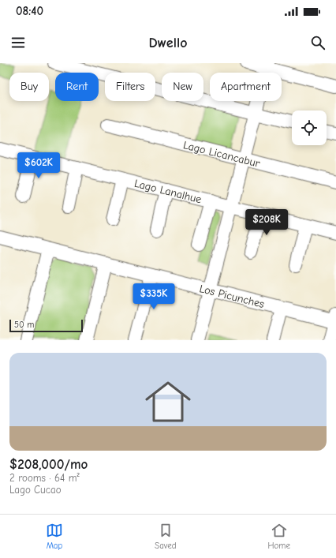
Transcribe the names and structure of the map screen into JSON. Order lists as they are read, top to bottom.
{
  "streets": {
    "street": ["Lago Licancabur", "Lago Lanalhue", "Los Picunches"]
  },
  "scale_bar": "50 m",
  "page": {
    "status": "08:40",
    "header": "Dwello",
    "chip": [
      "Buy",
      "Rent",
      "Filters",
      "New",
      "Apartment"
    ],
    "price": ["$602K", "$208K", "$335K"],
    "scale": "50 m",
    "list": [
      {
        "name": "$208,000/mo",
        "note": "2 rooms · 64 m² · Lago Cucao"
      }
    ],
    "tabs": ["Map", "Saved", "Home"]
  }
}
